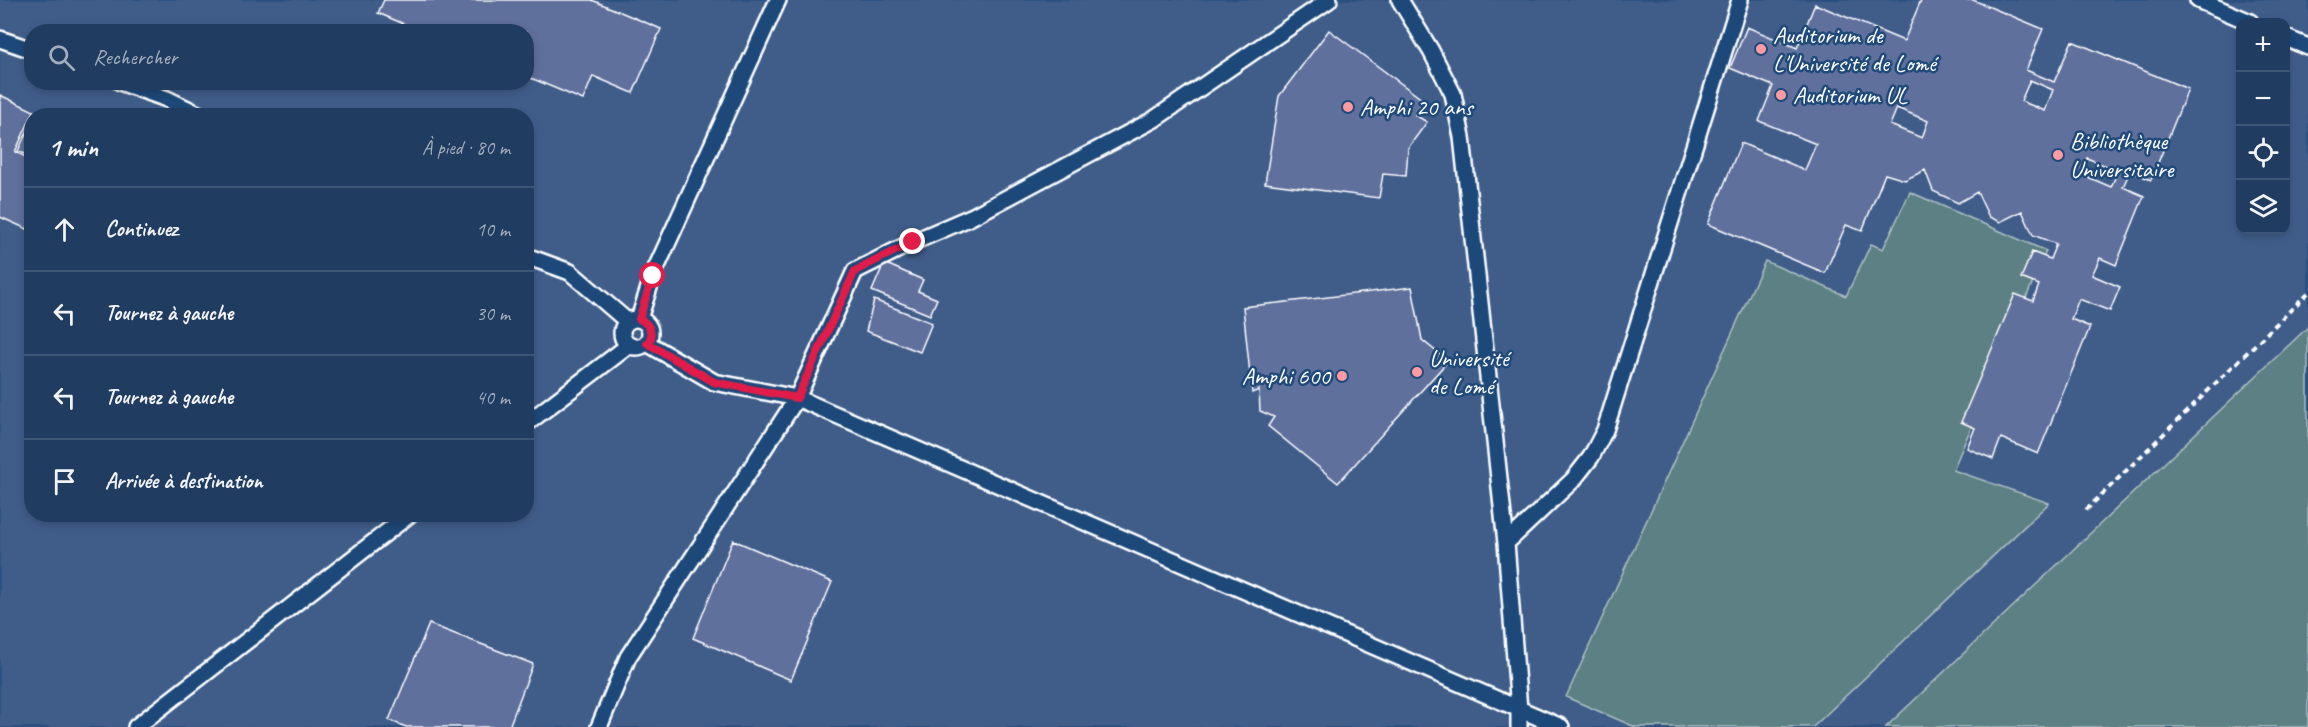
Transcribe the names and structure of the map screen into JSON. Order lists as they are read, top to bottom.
{
  "places": [
    "Auditorium de L'Université de Lomé",
    "Auditorium UL",
    "Amphi 20 ans",
    "Bibliothèque Universitaire",
    "Université de Lomé",
    "Amphi 600"
  ],
  "page": {
    "map_buttons": ["+", "−"],
    "search": "Rechercher",
    "heading": ["1 min", "À pied · 80 m"],
    "list": [
      ["Continuez", "10 m"],
      ["Tournez à gauche", "30 m"],
      ["Tournez à gauche", "40 m"],
      "Arrivée à destination"
    ]
  }
}
